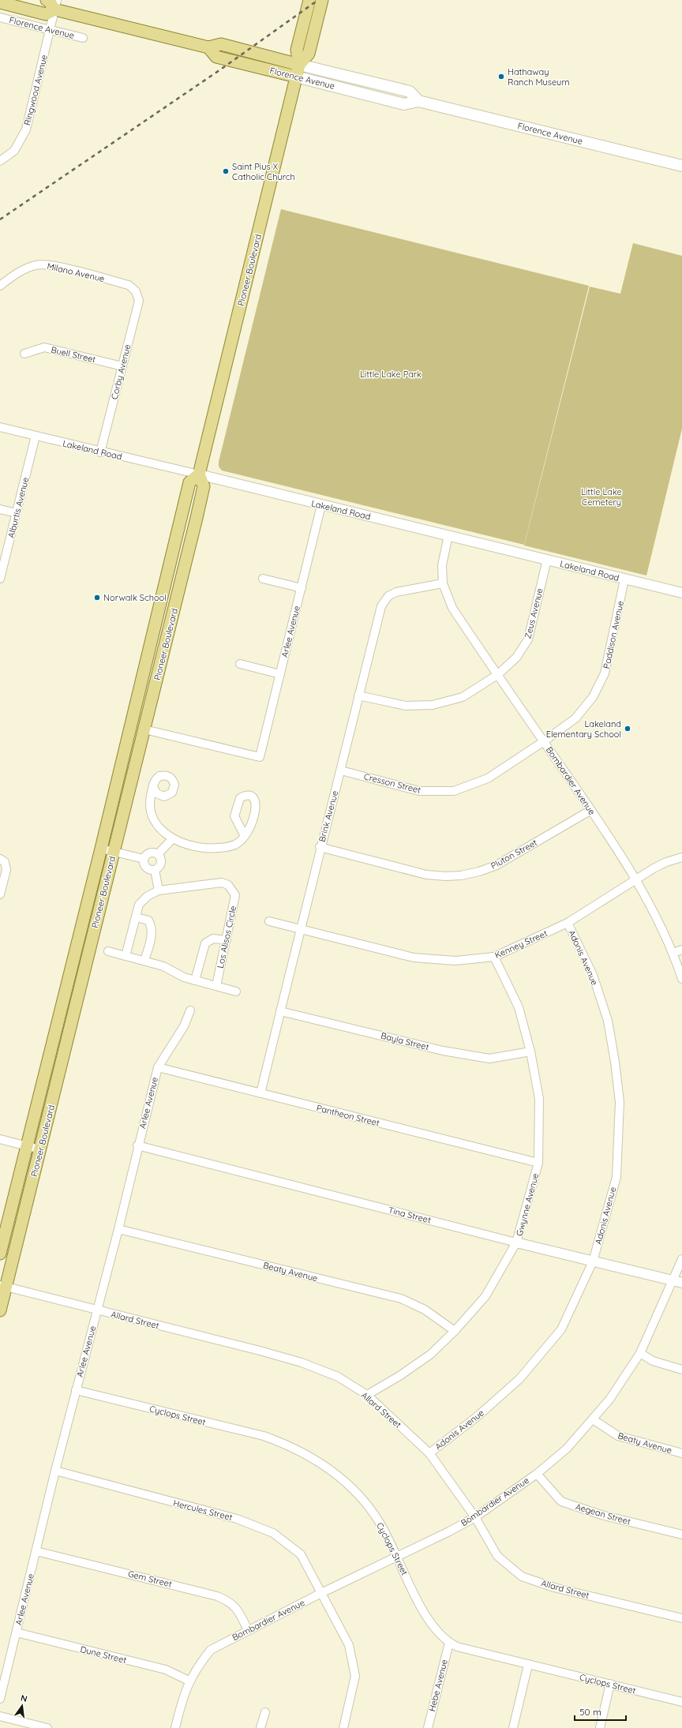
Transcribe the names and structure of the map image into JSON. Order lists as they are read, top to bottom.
{
  "streets": {
    "main road": ["Florence Avenue", "Pioneer Boulevard"],
    "street": [
      "Ringwood Avenue",
      "Milano Avenue",
      "Buell Street",
      "Corby Avenue",
      "Lakeland Road",
      "Alburtis Avenue",
      "Zeus Avenue",
      "Arlee Avenue",
      "Paddison Avenue",
      "Bombardier Avenue",
      "Cresson Street",
      "Brink Avenue",
      "Pluton Street",
      "Los Alisos Circle",
      "Kenney Street",
      "Adonis Avenue",
      "Bayla Street",
      "Pantheon Street",
      "Gwynne Avenue",
      "Tina Street",
      "Beaty Avenue",
      "Allard Street",
      "Cyclops Street",
      "Hercules Street",
      "Aegean Street",
      "Gem Street",
      "Dune Street",
      "Hebe Avenue"
    ]
  },
  "crossings": [
    ["Florence Avenue", "Ringwood Avenue"],
    ["Florence Avenue", "Pioneer Boulevard"],
    ["Pioneer Boulevard", "Lakeland Road"],
    ["Pioneer Boulevard", "Arlee Avenue"],
    ["Pioneer Boulevard", "Allard Street"],
    ["Milano Avenue", "Corby Avenue"],
    ["Buell Street", "Corby Avenue"],
    ["Corby Avenue", "Lakeland Road"],
    ["Lakeland Road", "Alburtis Avenue"],
    ["Lakeland Road", "Zeus Avenue"],
    ["Lakeland Road", "Arlee Avenue"],
    ["Lakeland Road", "Paddison Avenue"],
    ["Lakeland Road", "Bombardier Avenue"],
    ["Zeus Avenue", "Bombardier Avenue"],
    ["Zeus Avenue", "Brink Avenue"],
    ["Arlee Avenue", "Pantheon Street"],
    ["Arlee Avenue", "Tina Street"],
    ["Arlee Avenue", "Beaty Avenue"],
    ["Arlee Avenue", "Allard Street"],
    ["Arlee Avenue", "Cyclops Street"],
    ["Arlee Avenue", "Hercules Street"],
    ["Arlee Avenue", "Gem Street"],
    ["Arlee Avenue", "Dune Street"],
    ["Paddison Avenue", "Bombardier Avenue"],
    ["Paddison Avenue", "Cresson Street"],
    ["Bombardier Avenue", "Cresson Street"],
    ["Bombardier Avenue", "Brink Avenue"],
    ["Bombardier Avenue", "Pluton Street"],
    ["Bombardier Avenue", "Kenney Street"],
    ["Bombardier Avenue", "Tina Street"],
    ["Bombardier Avenue", "Beaty Avenue"],
    ["Bombardier Avenue", "Allard Street"],
    ["Bombardier Avenue", "Cyclops Street"],
    ["Bombardier Avenue", "Hercules Street"],
    ["Bombardier Avenue", "Aegean Street"],
    ["Bombardier Avenue", "Gem Street"],
    ["Bombardier Avenue", "Dune Street"],
    ["Cresson Street", "Brink Avenue"],
    ["Brink Avenue", "Pluton Street"],
    ["Brink Avenue", "Kenney Street"],
    ["Brink Avenue", "Bayla Street"],
    ["Brink Avenue", "Pantheon Street"],
    ["Kenney Street", "Adonis Avenue"],
    ["Kenney Street", "Gwynne Avenue"],
    ["Adonis Avenue", "Tina Street"],
    ["Adonis Avenue", "Allard Street"],
    ["Bayla Street", "Gwynne Avenue"],
    ["Pantheon Street", "Gwynne Avenue"],
    ["Gwynne Avenue", "Tina Street"],
    ["Gwynne Avenue", "Beaty Avenue"],
    ["Gwynne Avenue", "Allard Street"],
    ["Cyclops Street", "Hebe Avenue"]
  ],
  "parks": ["Little Lake Park", "Little Lake Cemetery"],
  "places": [
    "Hathaway Ranch Museum",
    "Saint Pius X Catholic Church",
    "Norwalk School",
    "Lakeland Elementary School"
  ],
  "scale_bar": "50 m",
  "north": "top"
}
